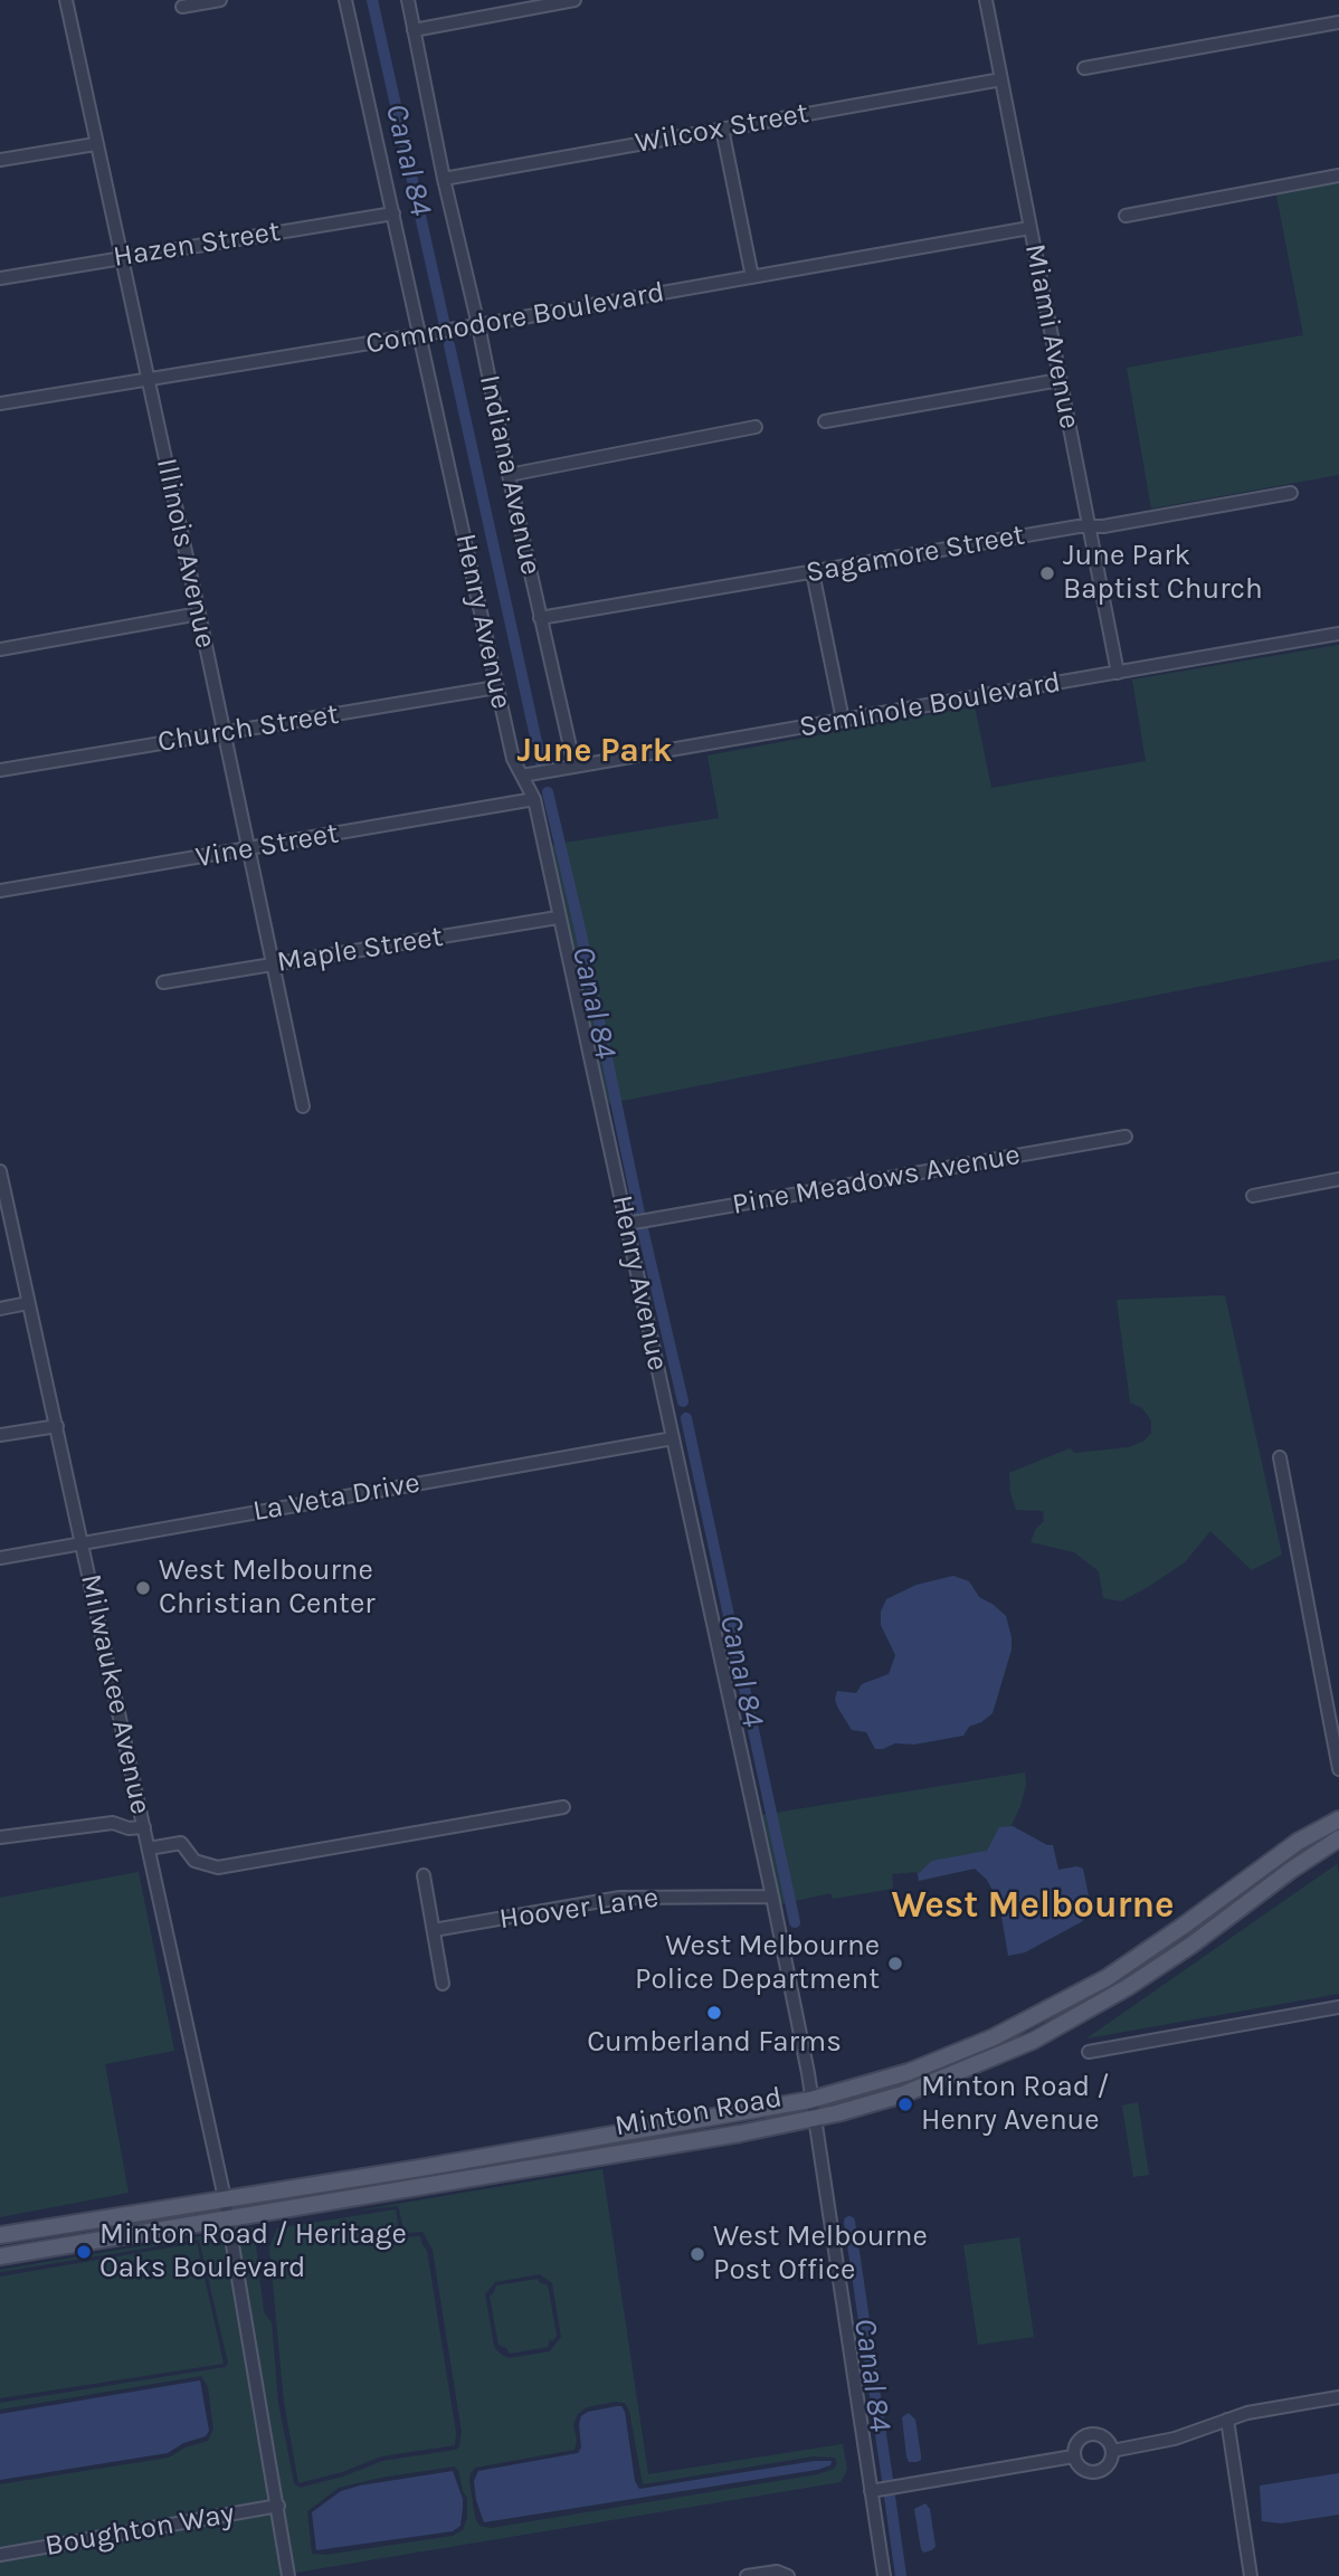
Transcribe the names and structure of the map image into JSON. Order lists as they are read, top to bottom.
{
  "streets": {
    "main road": ["Minton Road"],
    "street": [
      "Wilcox Street",
      "Hazen Street",
      "Commodore Boulevard",
      "Miami Avenue",
      "Indiana Avenue",
      "Illinois Avenue",
      "Sagamore Street",
      "Henry Avenue",
      "Seminole Boulevard",
      "Church Street",
      "Vine Street",
      "Maple Street",
      "Pine Meadows Avenue",
      "La Veta Drive",
      "Milwaukee Avenue",
      "Hoover Lane",
      "Boughton Way"
    ]
  },
  "crossings": [
    ["Wilcox Street", "Miami Avenue"],
    ["Wilcox Street", "Indiana Avenue"],
    ["Hazen Street", "Illinois Avenue"],
    ["Hazen Street", "Henry Avenue"],
    ["Commodore Boulevard", "Miami Avenue"],
    ["Commodore Boulevard", "Indiana Avenue"],
    ["Commodore Boulevard", "Illinois Avenue"],
    ["Commodore Boulevard", "Henry Avenue"],
    ["Miami Avenue", "Sagamore Street"],
    ["Miami Avenue", "Seminole Boulevard"],
    ["Indiana Avenue", "Sagamore Street"],
    ["Indiana Avenue", "Seminole Boulevard"],
    ["Illinois Avenue", "Church Street"],
    ["Illinois Avenue", "Vine Street"],
    ["Illinois Avenue", "Maple Street"],
    ["Henry Avenue", "Seminole Boulevard"],
    ["Henry Avenue", "Church Street"],
    ["Henry Avenue", "Vine Street"],
    ["Henry Avenue", "Maple Street"],
    ["Henry Avenue", "Pine Meadows Avenue"],
    ["Henry Avenue", "La Veta Drive"],
    ["Henry Avenue", "Hoover Lane"],
    ["Henry Avenue", "Minton Road"],
    ["La Veta Drive", "Milwaukee Avenue"],
    ["Milwaukee Avenue", "Minton Road"],
    ["Milwaukee Avenue", "Boughton Way"]
  ],
  "districts": ["June Park", "West Melbourne"],
  "water": ["Canal 84"],
  "places": [
    "June Park Baptist Church",
    "West Melbourne Christian Center",
    "West Melbourne Police Department",
    "Cumberland Farms",
    "Minton Road / Henry Avenue",
    "Minton Road / Heritage Oaks Boulevard",
    "West Melbourne Post Office"
  ]
}
